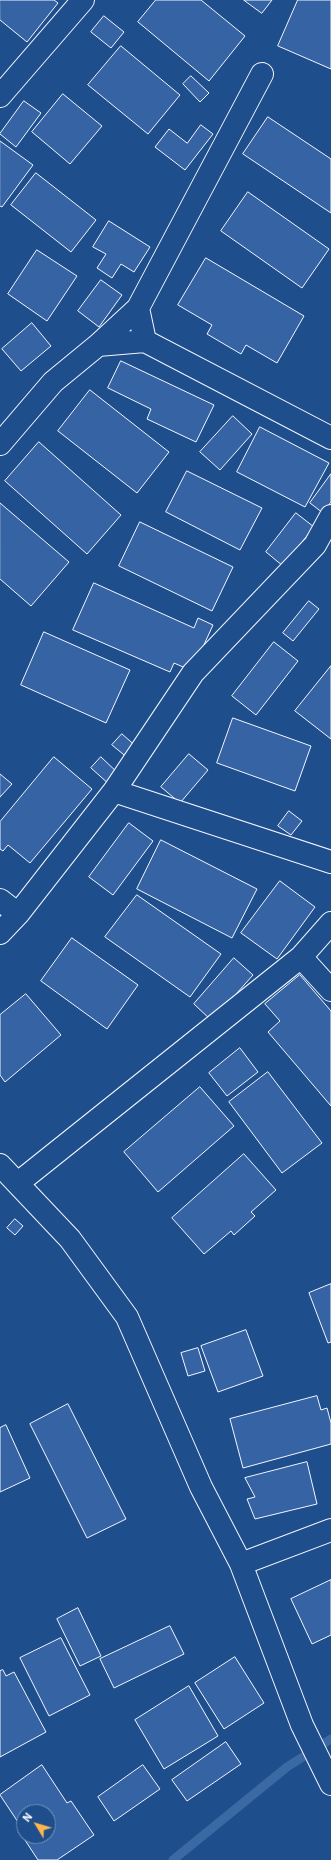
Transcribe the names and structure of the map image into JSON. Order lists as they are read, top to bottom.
{
  "north": "top left"
}
